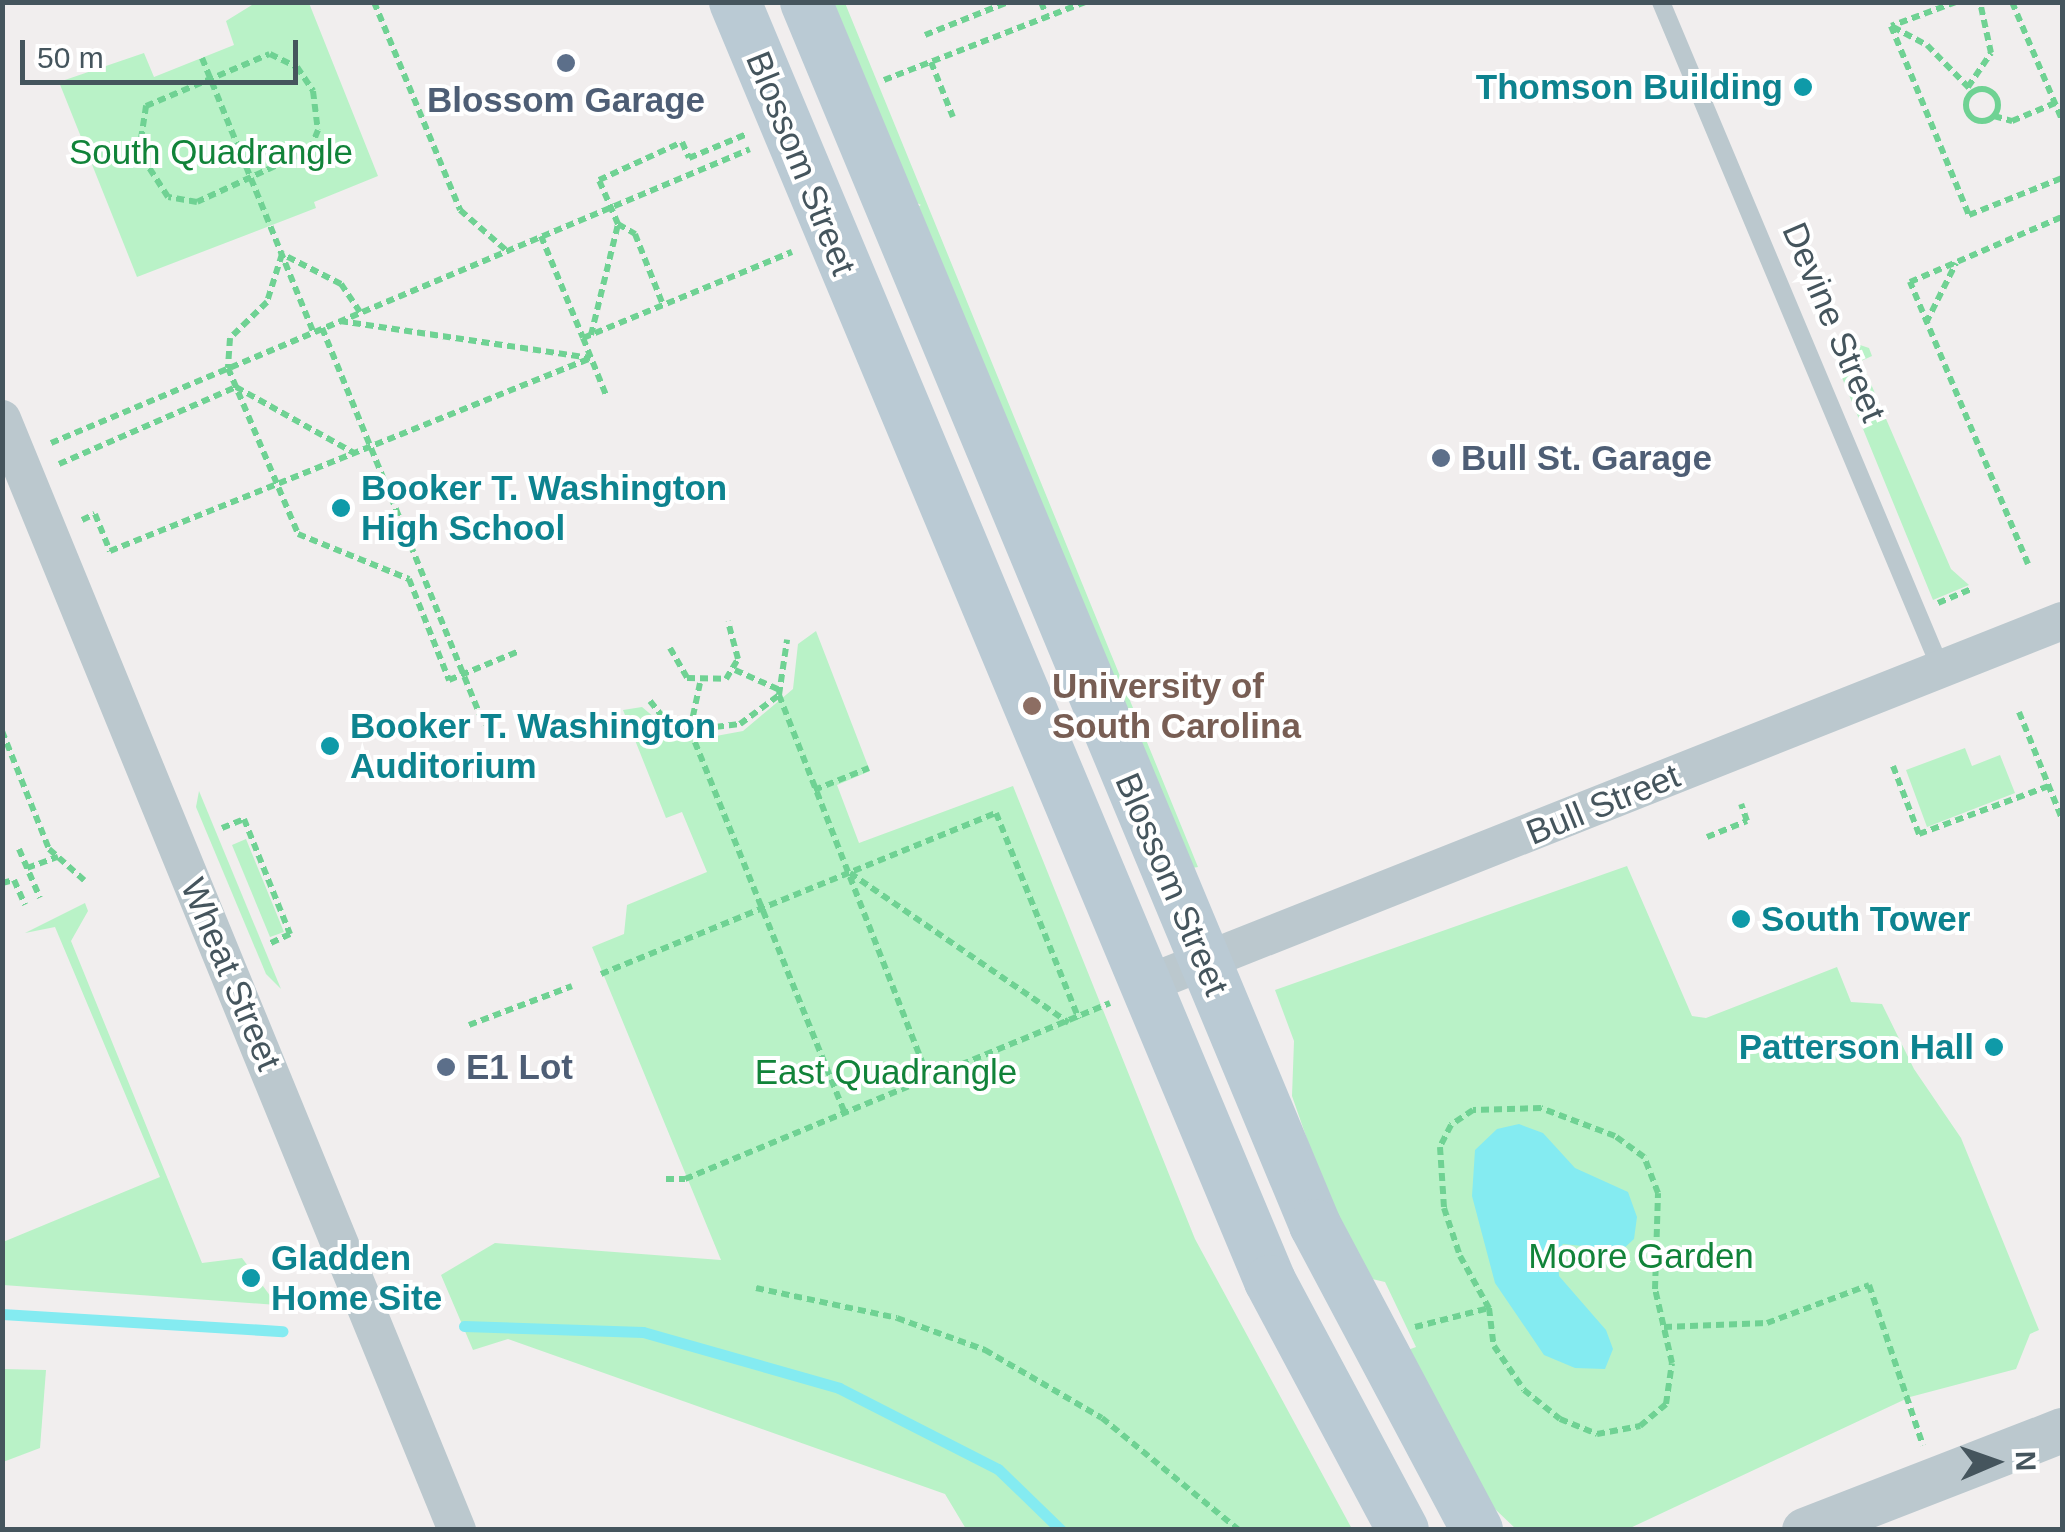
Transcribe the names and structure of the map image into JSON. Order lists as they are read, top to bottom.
{
  "streets": {
    "main road": ["Blossom Street"],
    "street": ["Bull Street", "Wheat Street"],
    "lane": ["Devine Street"]
  },
  "crossings": [
    ["Blossom Street", "Bull Street"],
    ["Devine Street", "Bull Street"]
  ],
  "parks": ["South Quadrangle", "East Quadrangle", "Moore Garden"],
  "places": [
    "Blossom Garage",
    "Thomson Building",
    "Bull St. Garage",
    "Booker T. Washington High School",
    "University of South Carolina",
    "Booker T. Washington Auditorium",
    "South Tower",
    "Patterson Hall",
    "E1 Lot",
    "Gladden Home Site"
  ],
  "scale_bar": "50 m",
  "north": "right"
}
